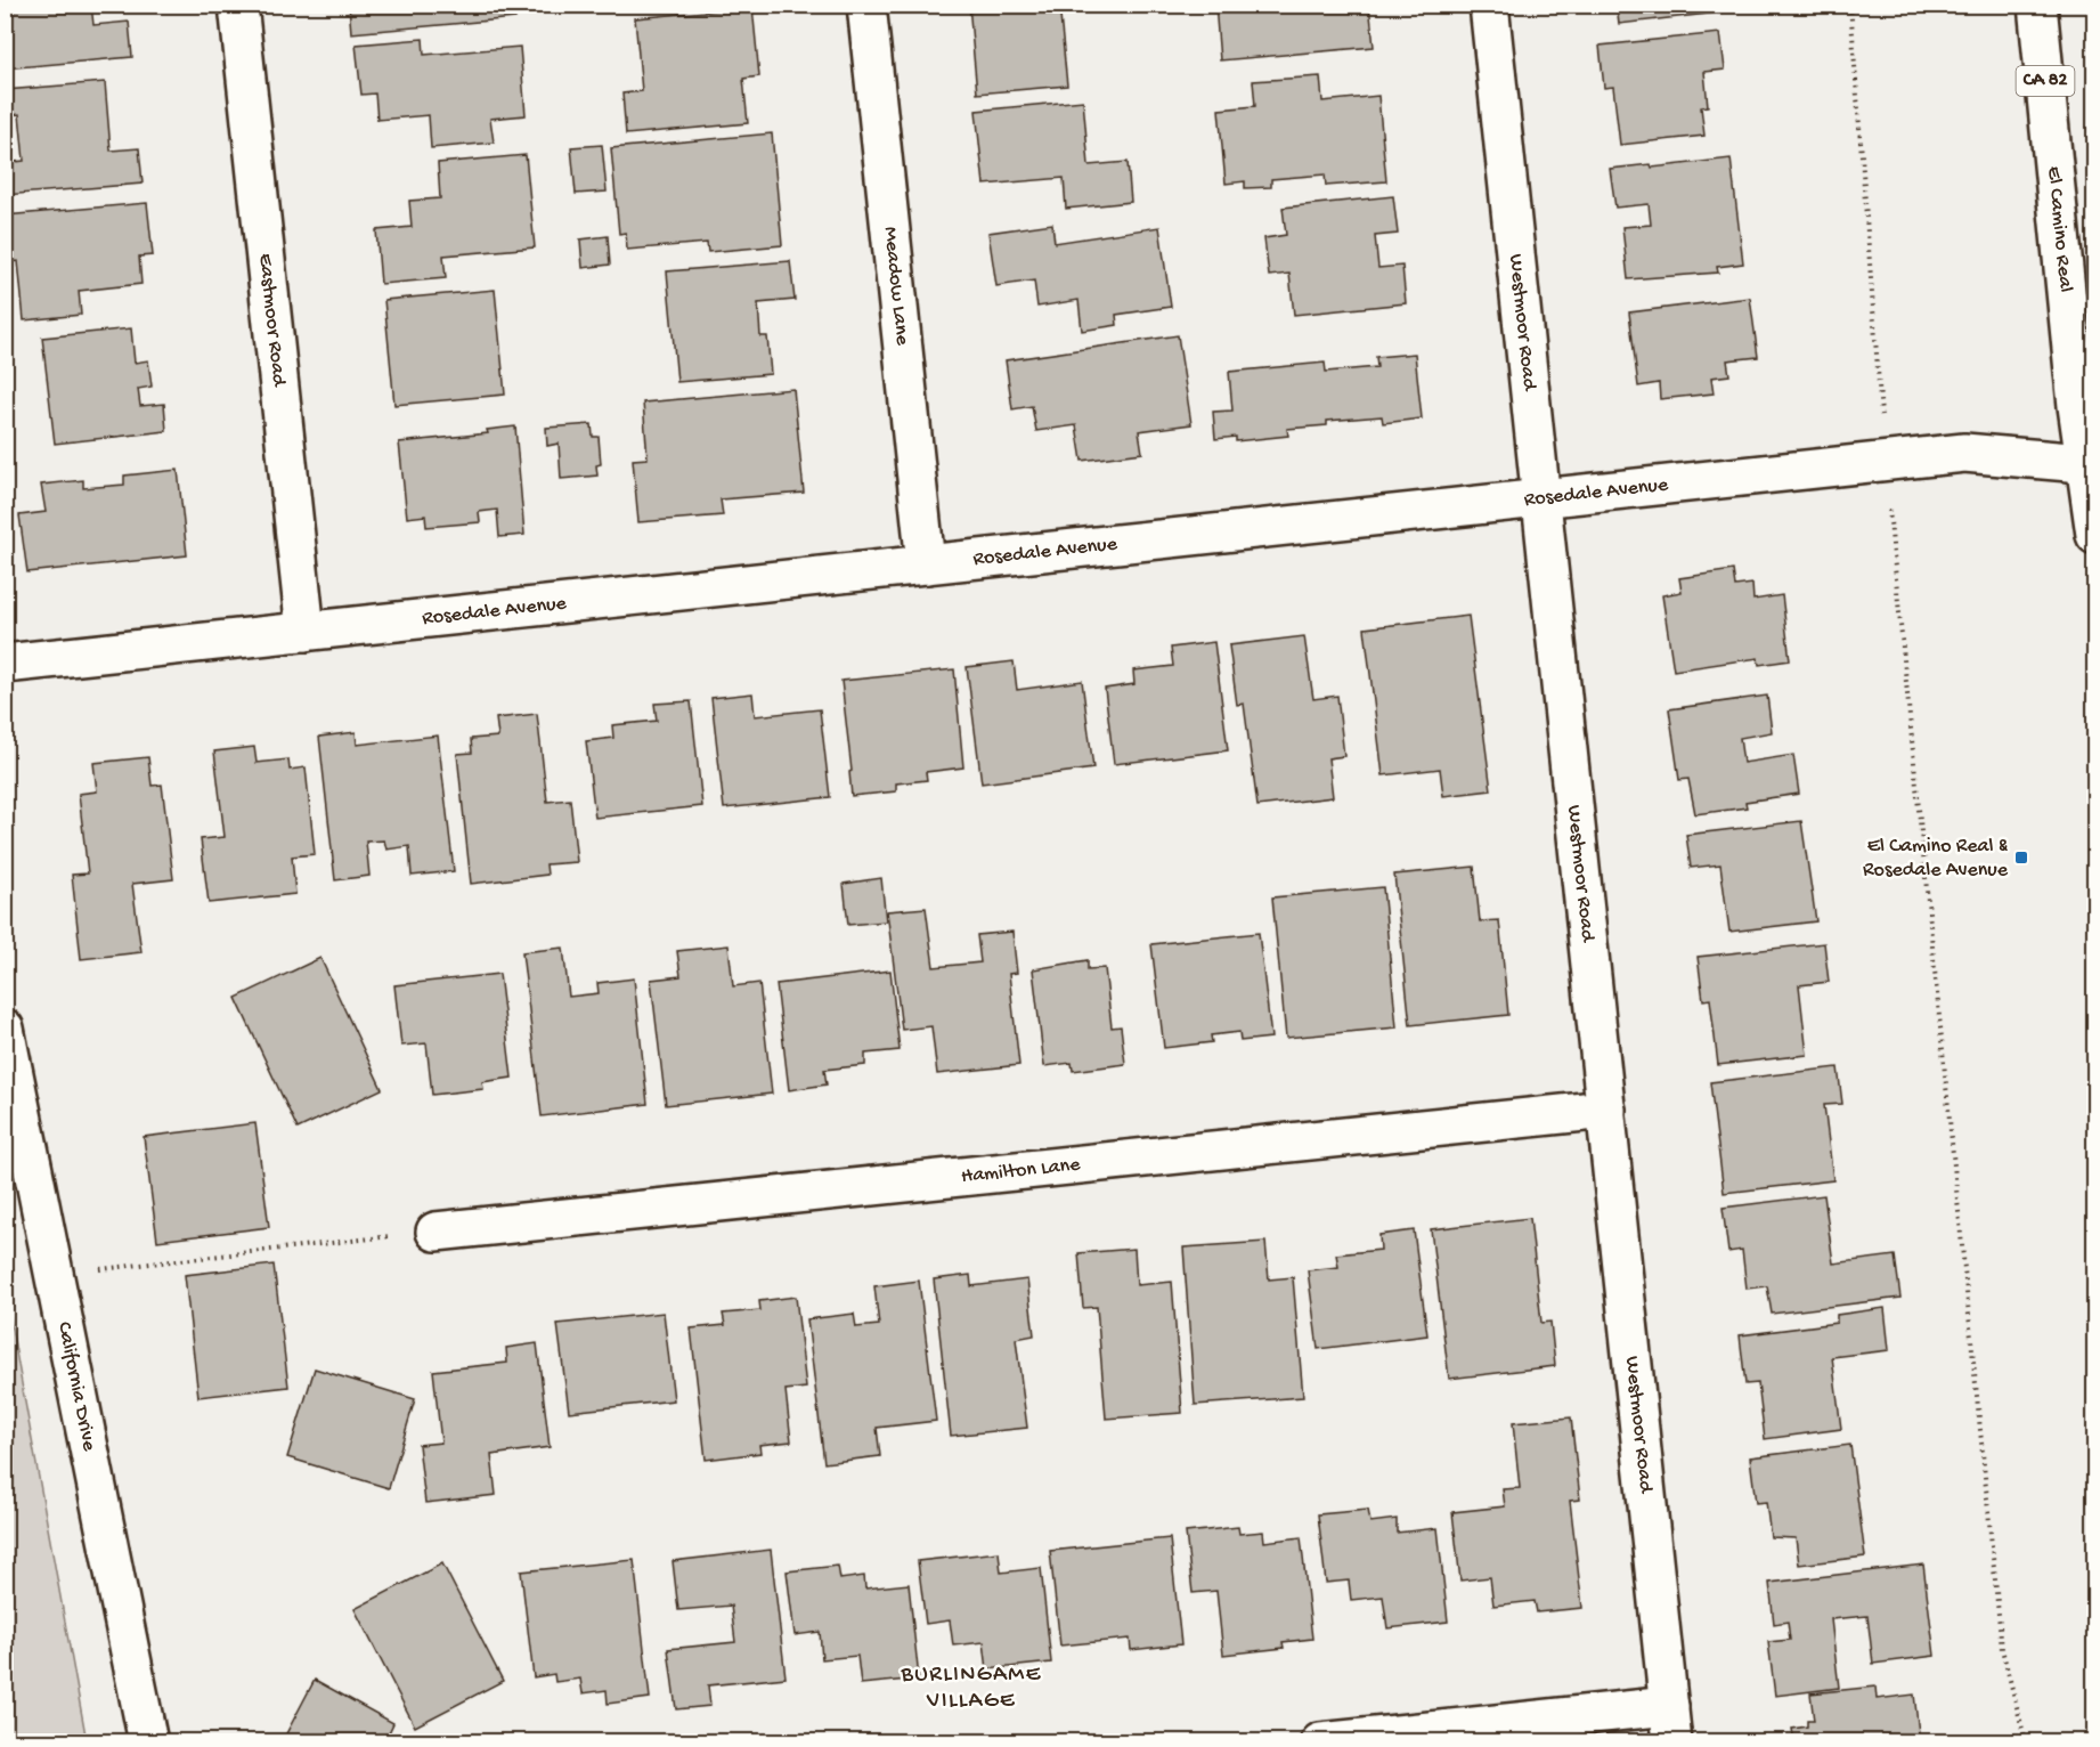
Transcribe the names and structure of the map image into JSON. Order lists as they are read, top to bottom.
{
  "streets": {
    "street": [
      "CA 82",
      "El Camino Real",
      "Meadow Lane",
      "Eastmoor Road",
      "Westmoor Road",
      "Rosedale Avenue",
      "Hamilton Lane",
      "California Drive"
    ]
  },
  "crossings": [
    ["El Camino Real", "Rosedale Avenue"],
    ["Meadow Lane", "Rosedale Avenue"],
    ["Eastmoor Road", "Rosedale Avenue"],
    ["Westmoor Road", "Rosedale Avenue"],
    ["Westmoor Road", "Hamilton Lane"]
  ],
  "districts": ["BURLINGAME VILLAGE"],
  "places": {
    "transit": ["El Camino Real & Rosedale Avenue"]
  }
}
